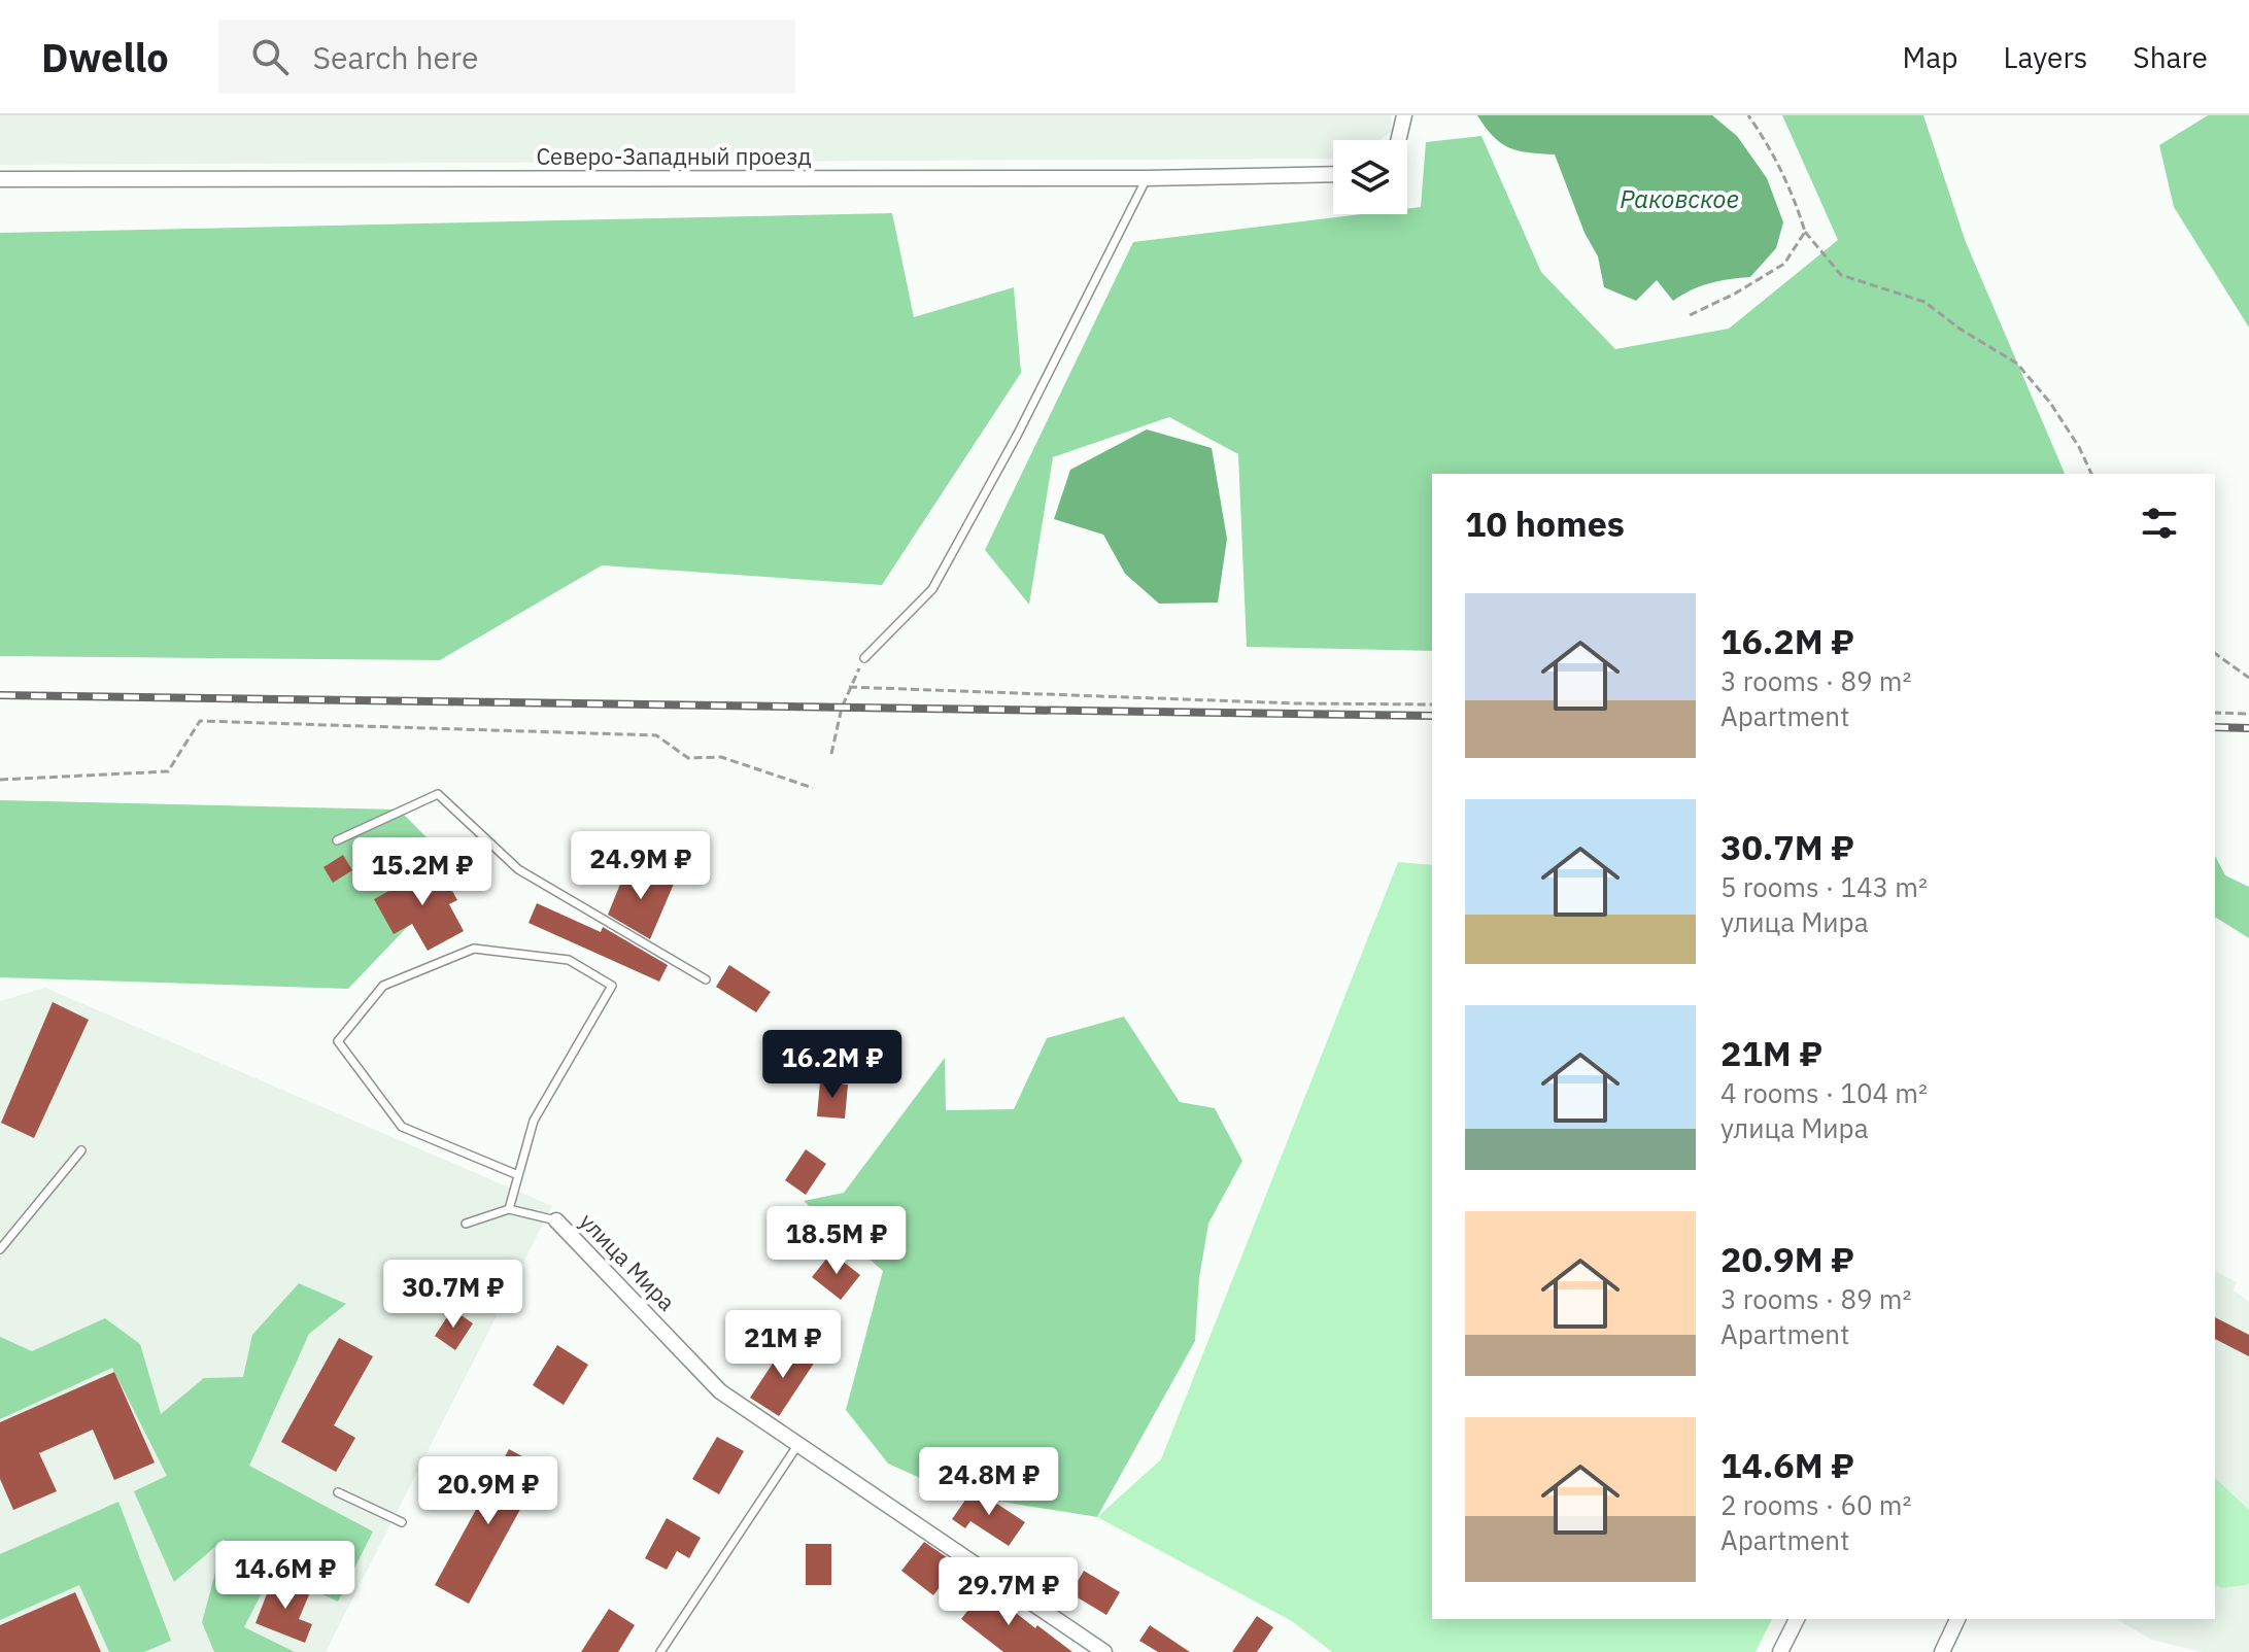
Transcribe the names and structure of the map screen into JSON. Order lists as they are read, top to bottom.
{
  "streets": {
    "street": ["Северо-Западный проезд", "улица Мира"]
  },
  "water": ["Раковское"],
  "page": {
    "header": "Dwello",
    "search": "Search here",
    "nav": ["Map", "Layers", "Share"],
    "heading": "10 homes",
    "list": [
      {
        "name": "16.2M ₽",
        "note": "3 rooms · 89 m² · Apartment"
      },
      {
        "name": "30.7M ₽",
        "note": "5 rooms · 143 m² · улица Мира"
      },
      {
        "name": "21M ₽",
        "note": "4 rooms · 104 m² · улица Мира"
      },
      {
        "name": "20.9M ₽",
        "note": "3 rooms · 89 m² · Apartment"
      },
      {
        "name": "14.6M ₽",
        "note": "2 rooms · 60 m² · Apartment"
      }
    ],
    "price": [
      "24.9M ₽",
      "15.2M ₽",
      "16.2M ₽",
      "18.5M ₽",
      "30.7M ₽",
      "21M ₽",
      "24.8M ₽",
      "20.9M ₽",
      "14.6M ₽",
      "29.7M ₽"
    ]
  }
}
